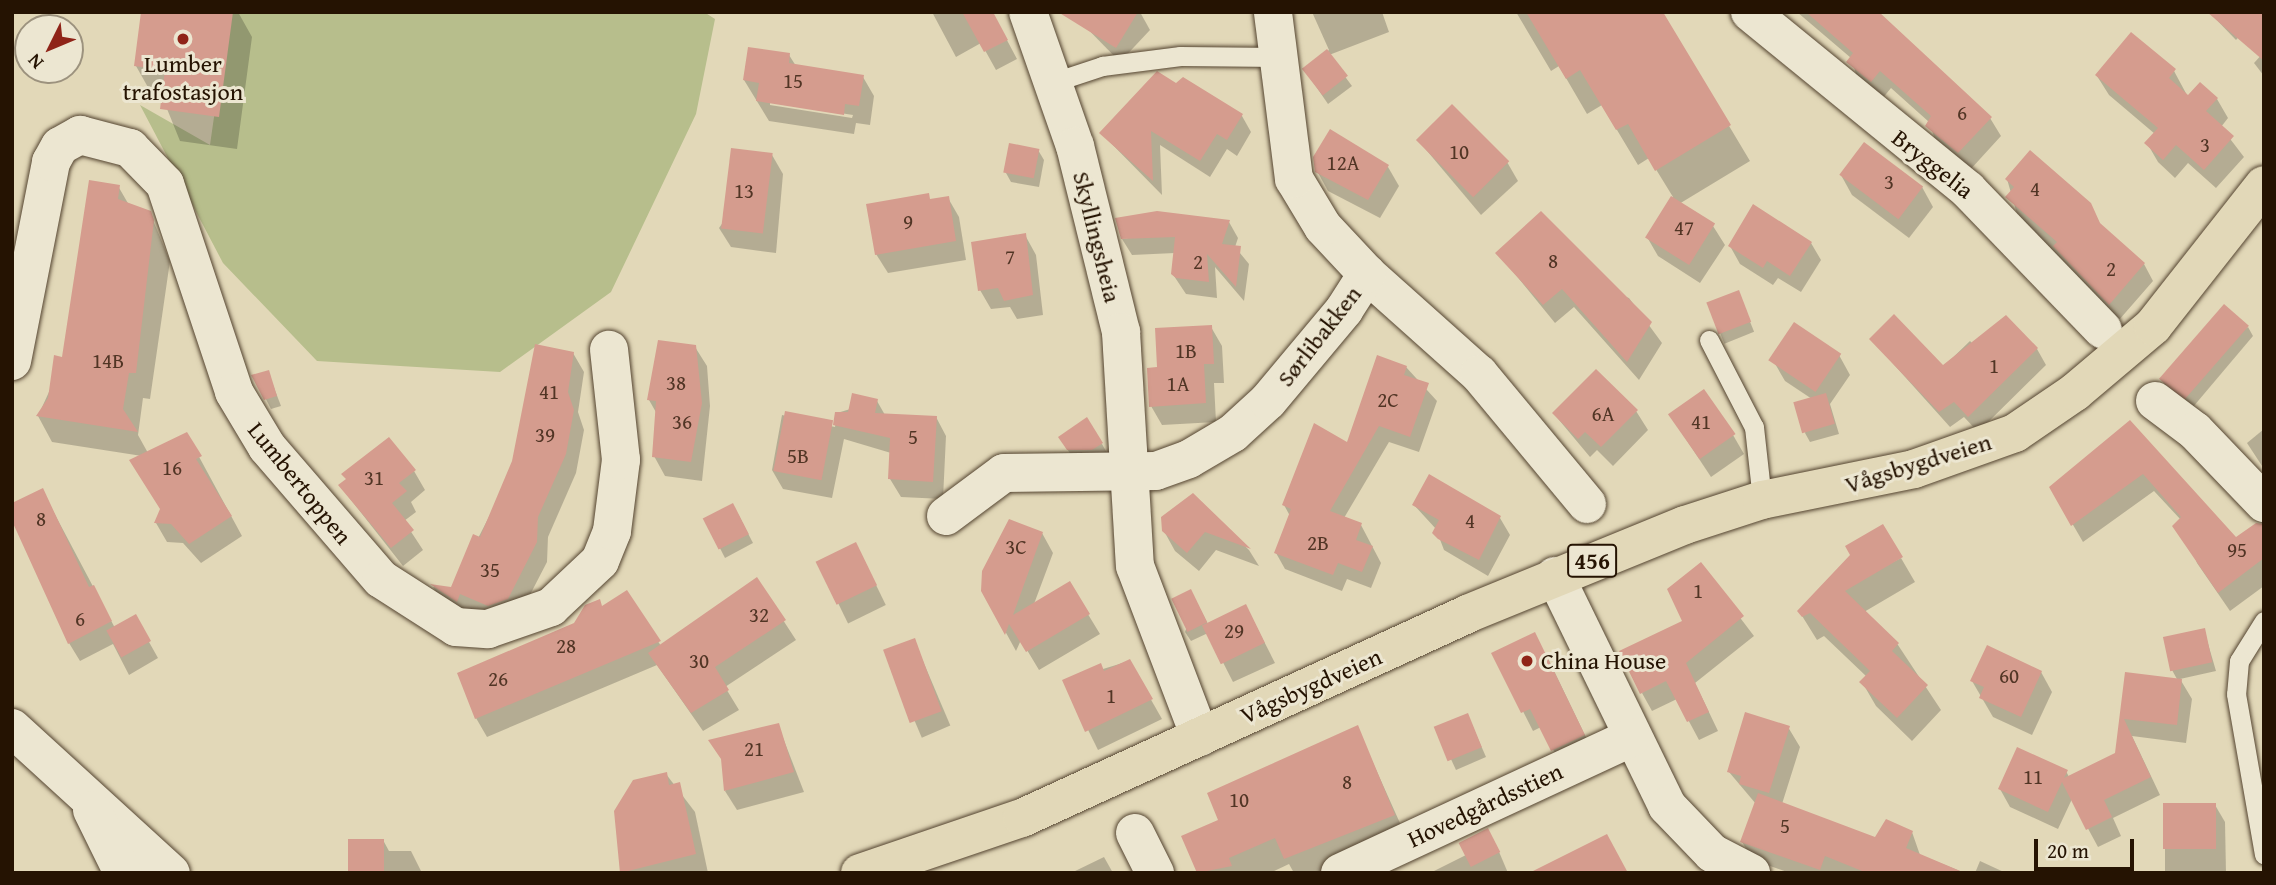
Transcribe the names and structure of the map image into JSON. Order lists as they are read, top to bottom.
{
  "streets": {
    "main road": ["Vågsbygdveien", "456"],
    "street": [
      "Bryggelia",
      "Skyllingsheia",
      "Sørlibakken",
      "Lumbertoppen",
      "Hovedgårdsstien"
    ]
  },
  "crossings": [
    ["Skyllingsheia", "Sørlibakken"],
    ["Skyllingsheia", "Vågsbygdveien"]
  ],
  "places": ["Lumber trafostasjon", "China House"],
  "house_numbers": [
    "15",
    "6",
    "3",
    "10",
    "12A",
    "3",
    "4",
    "13",
    "9",
    "47",
    "7",
    "8",
    "2",
    "2",
    "1B",
    "14B",
    "1",
    "38",
    "1A",
    "41",
    "2C",
    "6A",
    "36",
    "41",
    "39",
    "5",
    "5B",
    "16",
    "31",
    "8",
    "4",
    "2B",
    "3C",
    "95",
    "35",
    "1",
    "32",
    "6",
    "29",
    "28",
    "30",
    "60",
    "26",
    "1",
    "21",
    "11",
    "8",
    "10",
    "5"
  ],
  "scale_bar": "20 m",
  "north": "bottom left"
}
